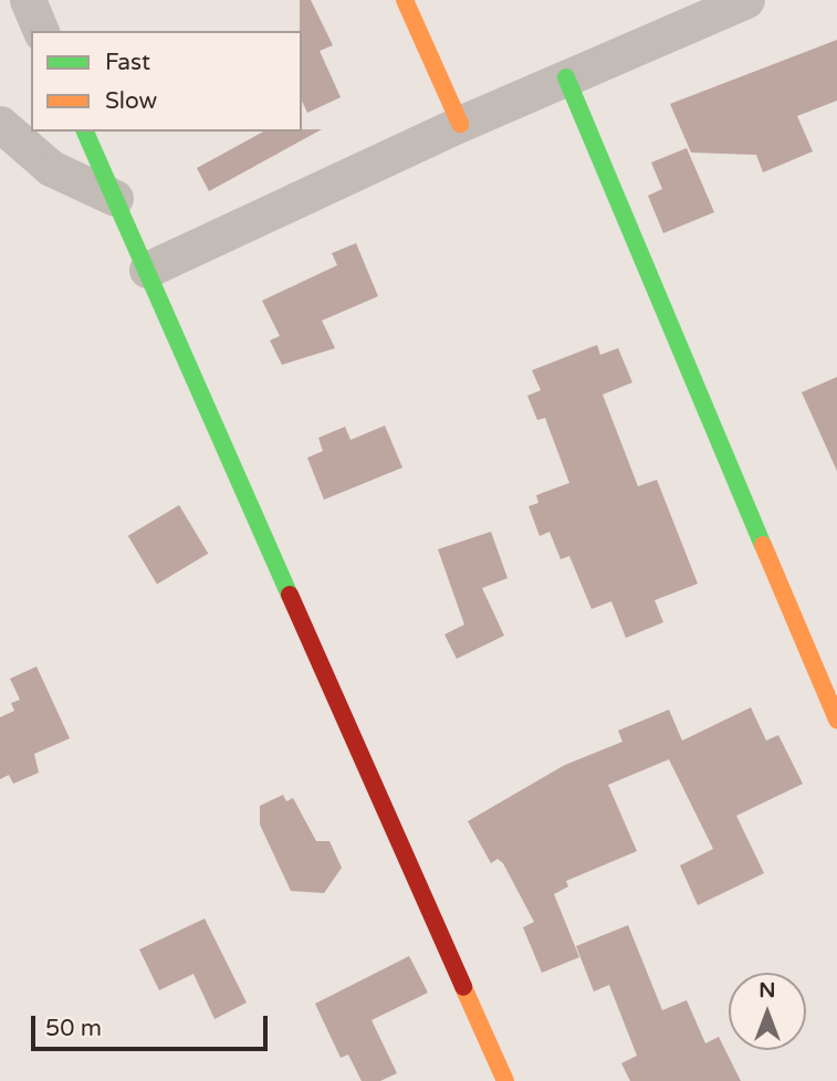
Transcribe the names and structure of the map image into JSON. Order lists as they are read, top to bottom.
{
  "legend": ["Fast", "Slow"],
  "scale_bar": "50 m",
  "north": "top"
}
